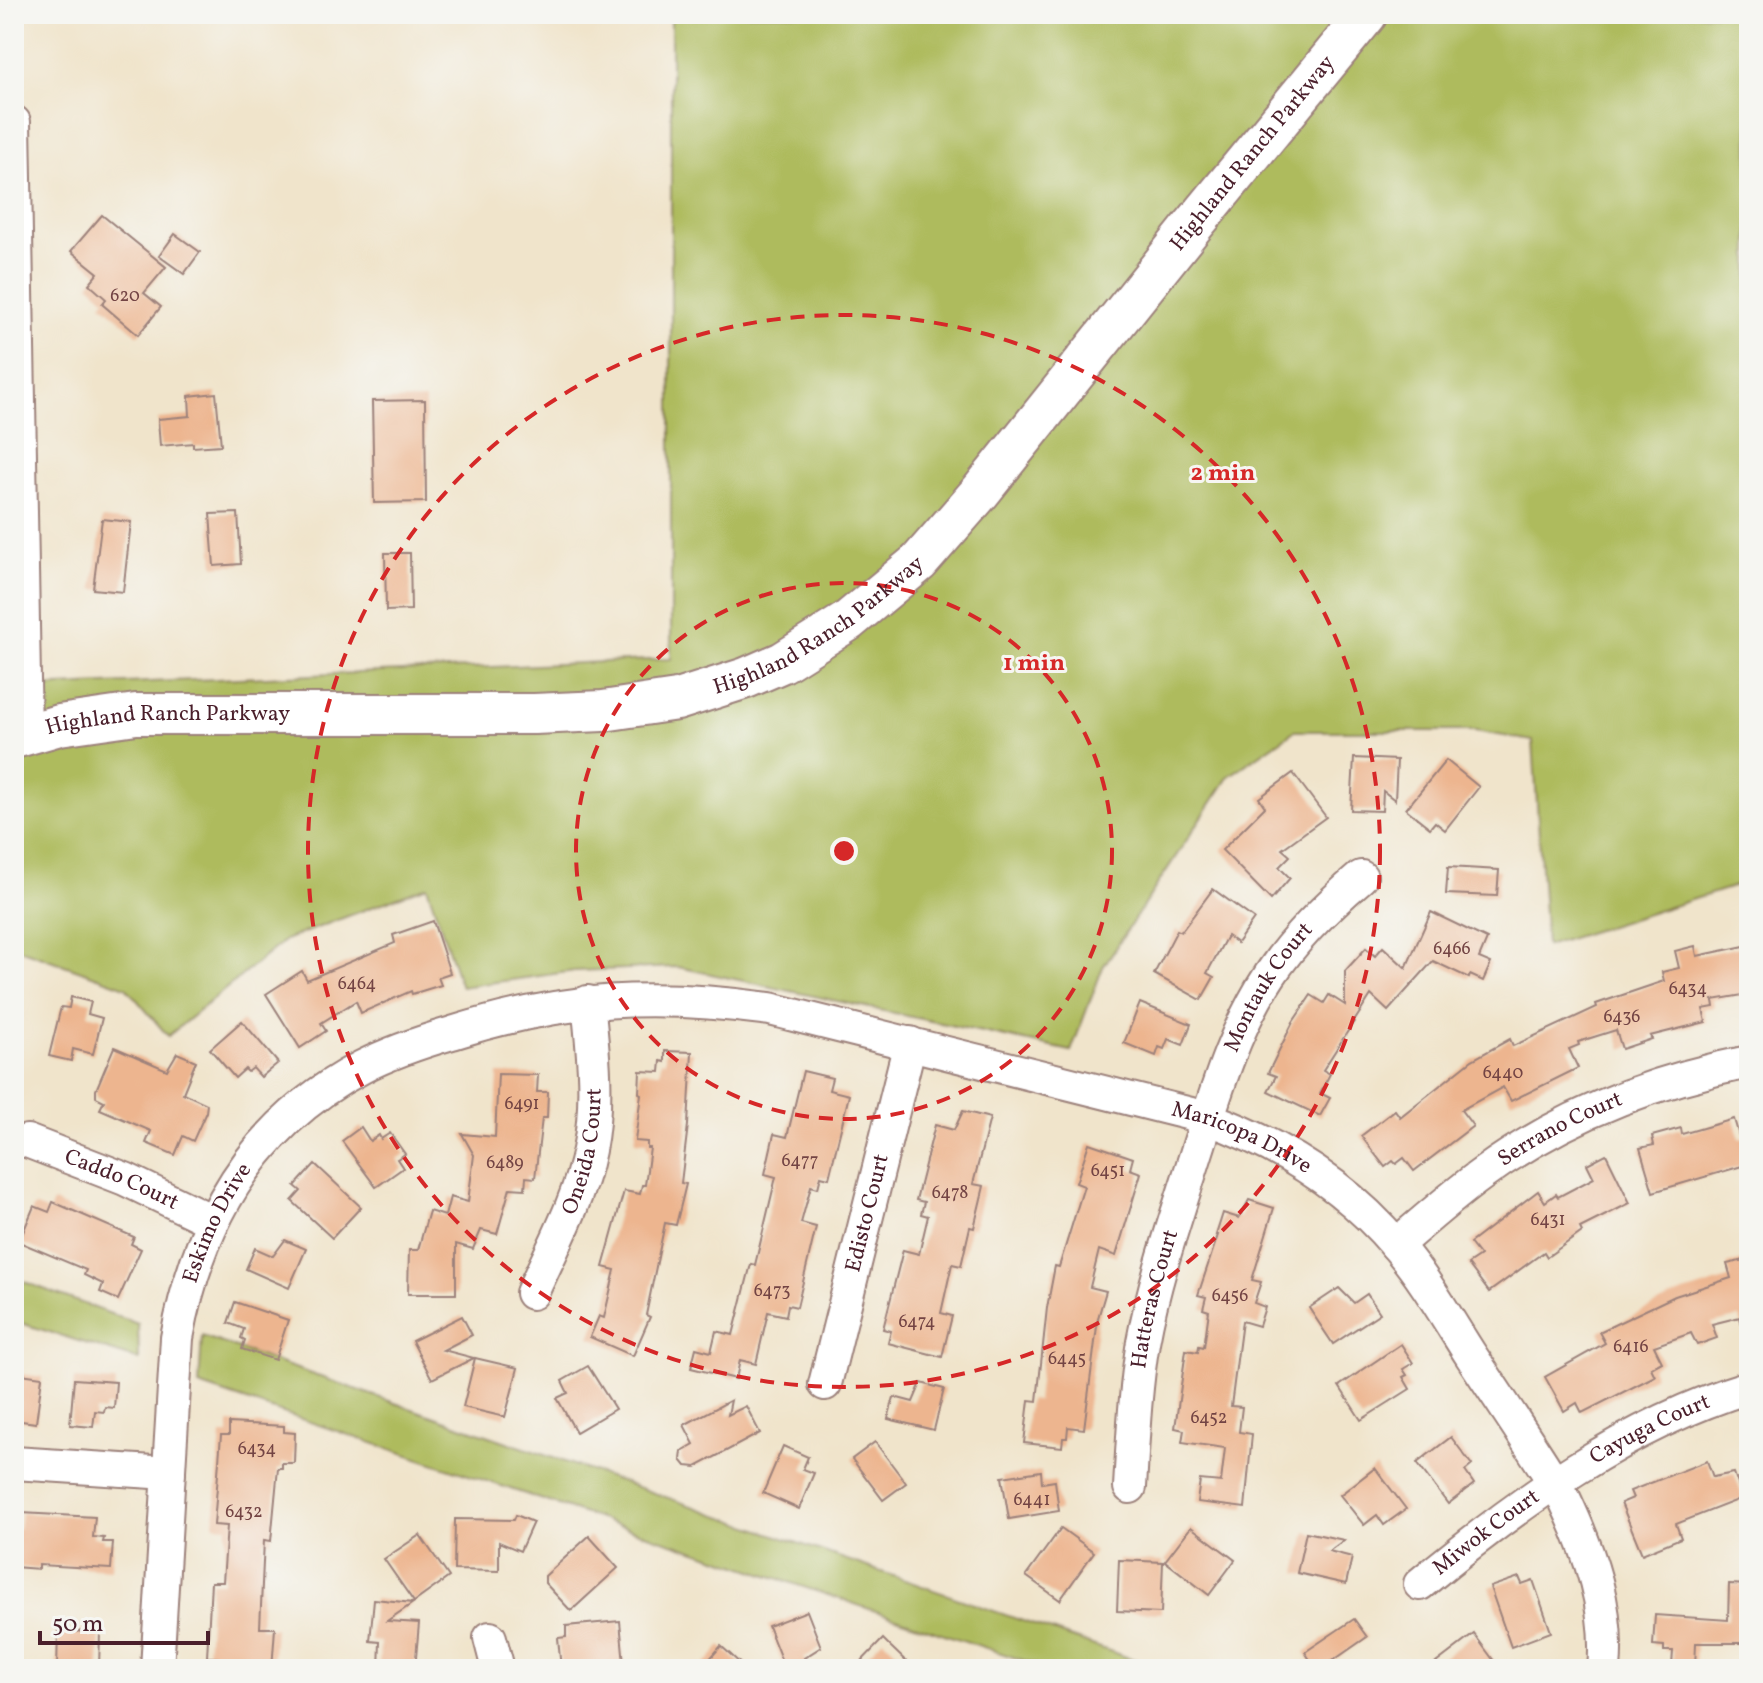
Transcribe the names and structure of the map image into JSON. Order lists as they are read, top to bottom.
{
  "streets": {
    "main road": ["Highland Ranch Parkway"],
    "street": [
      "Montauk Court",
      "Serrano Court",
      "Maricopa Drive",
      "Oneida Court",
      "Caddo Court",
      "Edisto Court",
      "Eskimo Drive",
      "Hatteras Court",
      "Cayuga Court",
      "Miwok Court"
    ]
  },
  "crossings": [
    ["Montauk Court", "Maricopa Drive"],
    ["Montauk Court", "Hatteras Court"],
    ["Serrano Court", "Maricopa Drive"],
    ["Maricopa Drive", "Oneida Court"],
    ["Maricopa Drive", "Edisto Court"],
    ["Maricopa Drive", "Eskimo Drive"],
    ["Maricopa Drive", "Hatteras Court"],
    ["Maricopa Drive", "Cayuga Court"],
    ["Maricopa Drive", "Miwok Court"],
    ["Oneida Court", "Eskimo Drive"],
    ["Caddo Court", "Eskimo Drive"],
    ["Cayuga Court", "Miwok Court"]
  ],
  "house_numbers": [
    "620",
    "6466",
    "6464",
    "6434",
    "6436",
    "6440",
    "6491",
    "6477",
    "6489",
    "6451",
    "6478",
    "6431",
    "6473",
    "6456",
    "6474",
    "6416",
    "6445",
    "6452",
    "6434",
    "6441",
    "6432"
  ],
  "scale_bar": "50 m",
  "rings": ["2 min", "1 min"]
}
